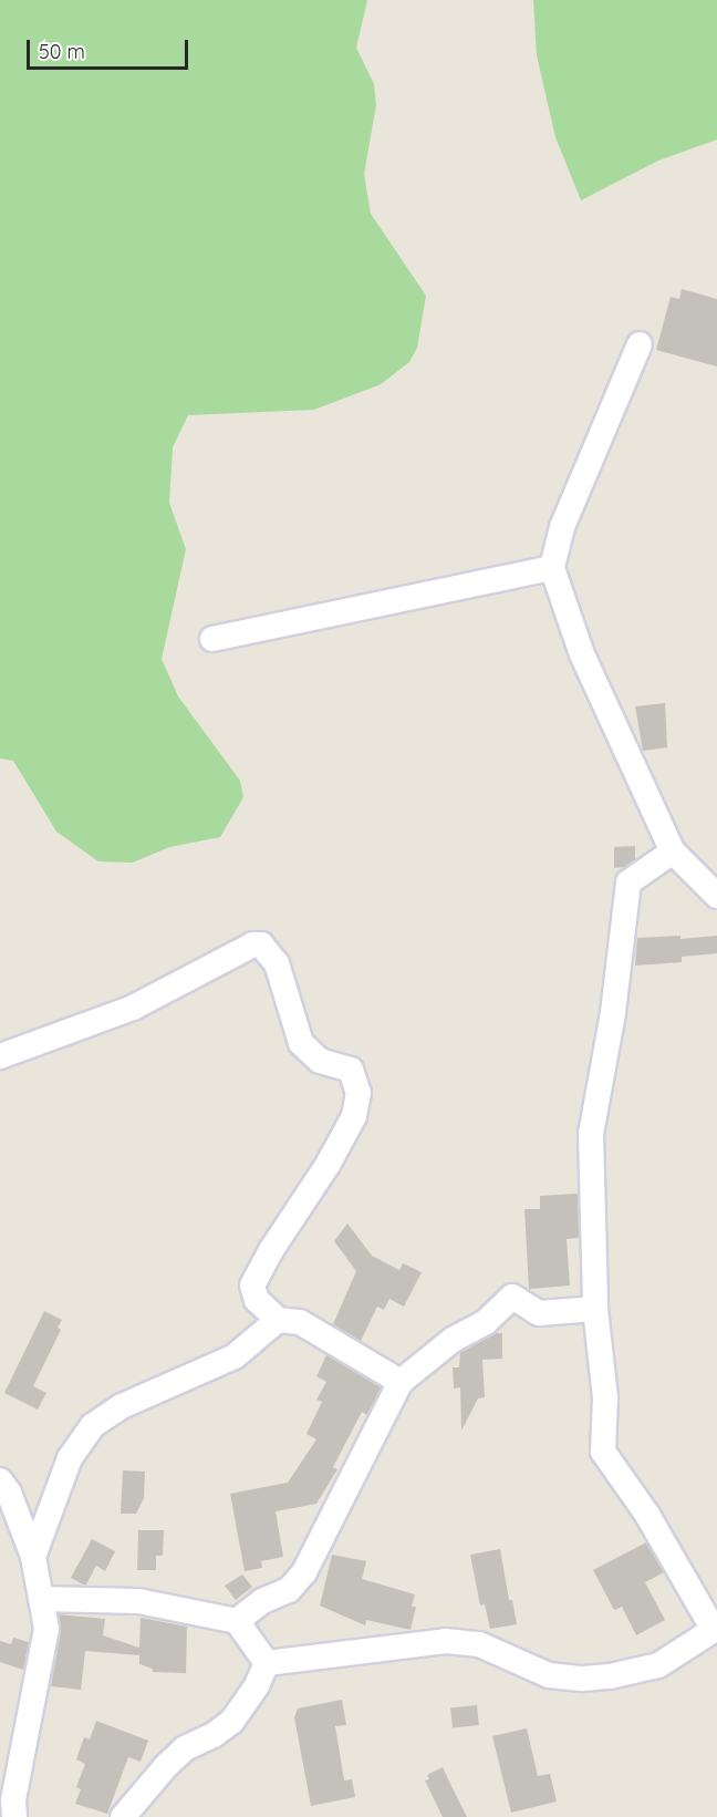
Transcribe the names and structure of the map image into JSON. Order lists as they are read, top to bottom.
{
  "scale_bar": "50 m"
}
